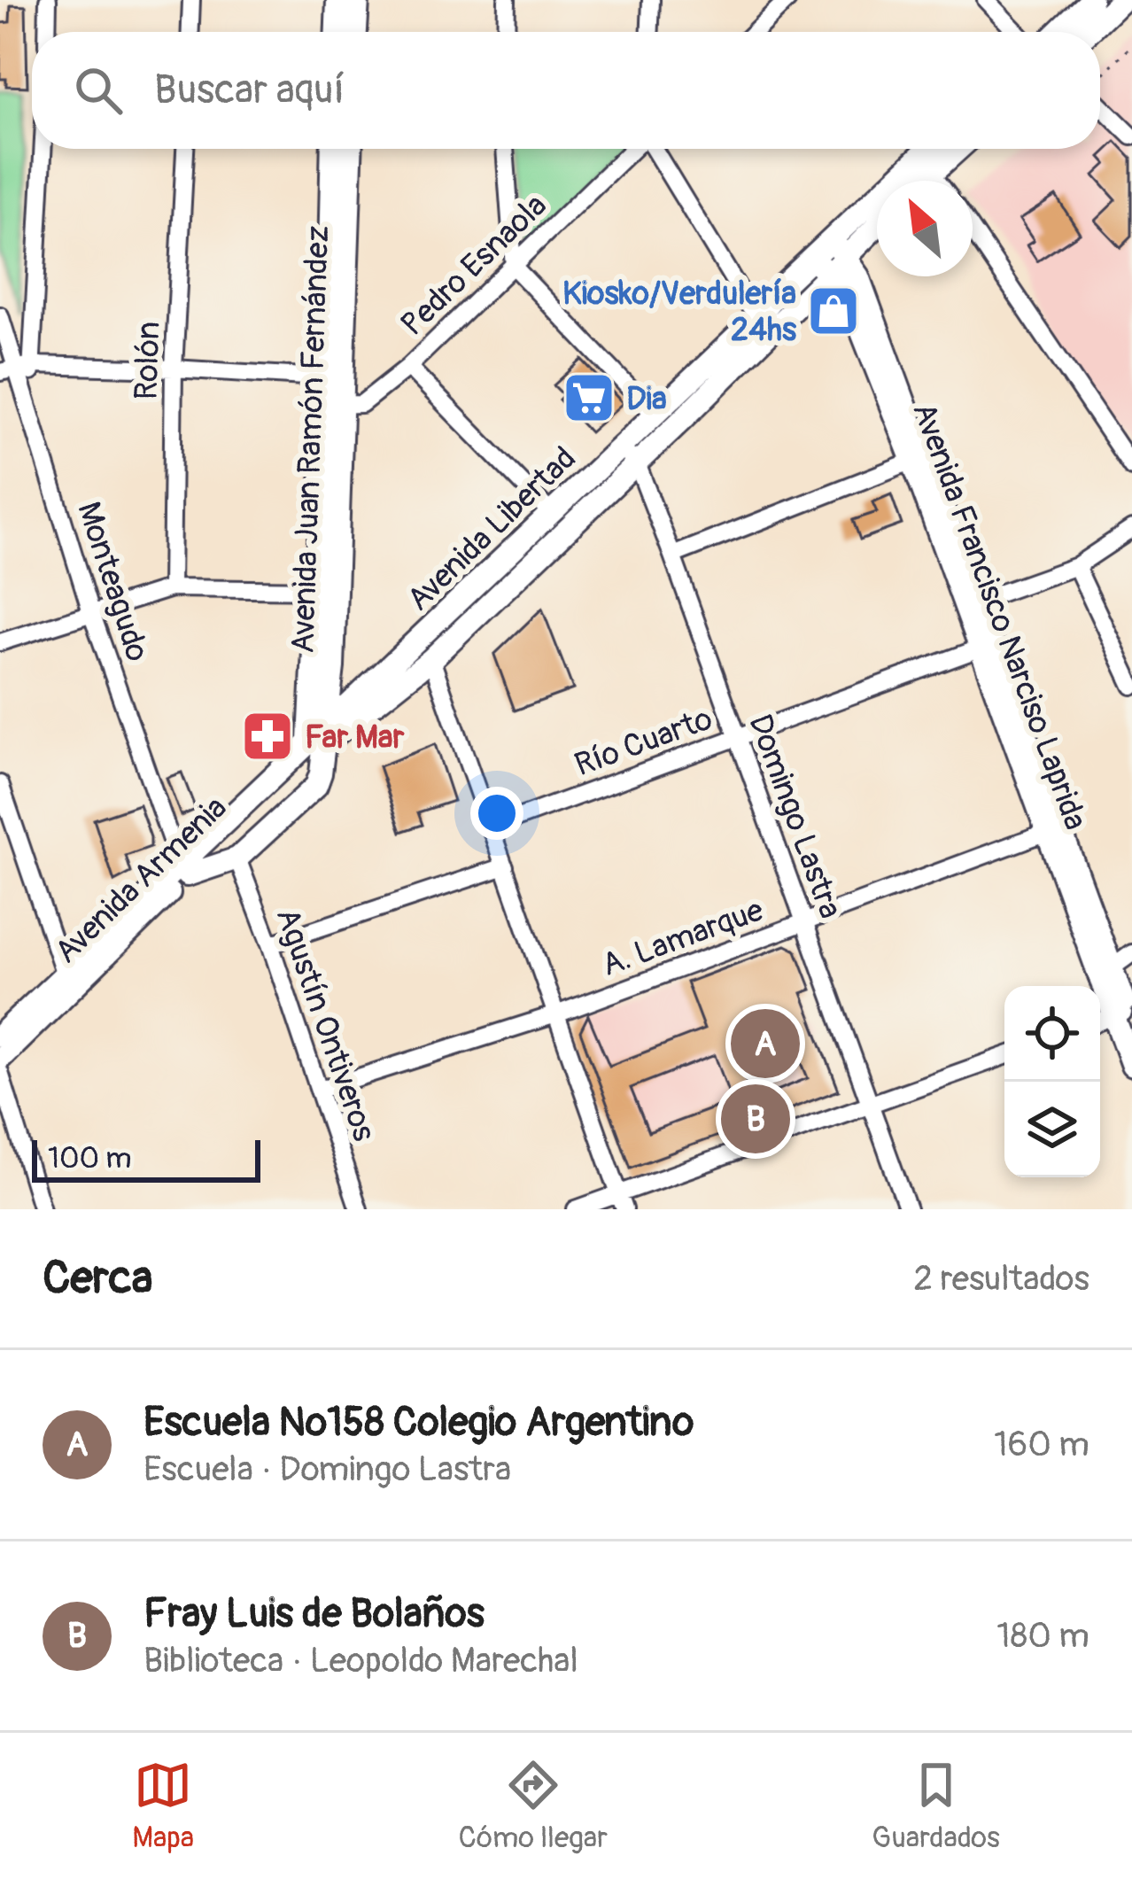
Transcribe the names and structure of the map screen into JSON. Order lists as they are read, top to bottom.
{
  "streets": {
    "main road": [
      "Avenida Juan Ramón Fernández",
      "Avenida Libertad",
      "Avenida Francisco Narciso Laprida",
      "Avenida Armenia"
    ],
    "street": [
      "Pedro Esnaola",
      "Rolón",
      "Monteagudo",
      "Río Cuarto",
      "Domingo Lastra",
      "A. Lamarque",
      "Agustín Ontiveros"
    ]
  },
  "crossings": [
    ["Pedro Esnaola", "Avenida Juan Ramón Fernández"],
    ["Avenida Juan Ramón Fernández", "Avenida Libertad"],
    ["Avenida Juan Ramón Fernández", "Avenida Armenia"],
    ["Avenida Libertad", "Avenida Francisco Narciso Laprida"],
    ["Avenida Libertad", "Domingo Lastra"],
    ["Avenida Libertad", "Avenida Armenia"],
    ["Monteagudo", "Avenida Armenia"],
    ["Avenida Francisco Narciso Laprida", "Río Cuarto"],
    ["Avenida Francisco Narciso Laprida", "A. Lamarque"],
    ["Río Cuarto", "Domingo Lastra"],
    ["Domingo Lastra", "A. Lamarque"],
    ["A. Lamarque", "Agustín Ontiveros"]
  ],
  "places": {
    "shop": ["Kiosko/Verdulería 24hs"],
    "supermarket": ["Dia"],
    "pharmacy": ["Far Mar"]
  },
  "scale_bar": "100 m",
  "north": "top left",
  "page": {
    "search": "Buscar aquí",
    "pins": ["A", "B"],
    "scale": "100 m",
    "heading": ["Cerca", "2 resultados"],
    "list": [
      {
        "mark": "A",
        "name": "Escuela Nº158 Colegio Argentino",
        "note": "Escuela · Domingo Lastra",
        "value": "160 m"
      },
      {
        "mark": "B",
        "name": "Fray Luis de Bolaños",
        "note": "Biblioteca · Leopoldo Marechal",
        "value": "180 m"
      }
    ],
    "nav": ["Mapa", "Cómo llegar", "Guardados"]
  }
}
